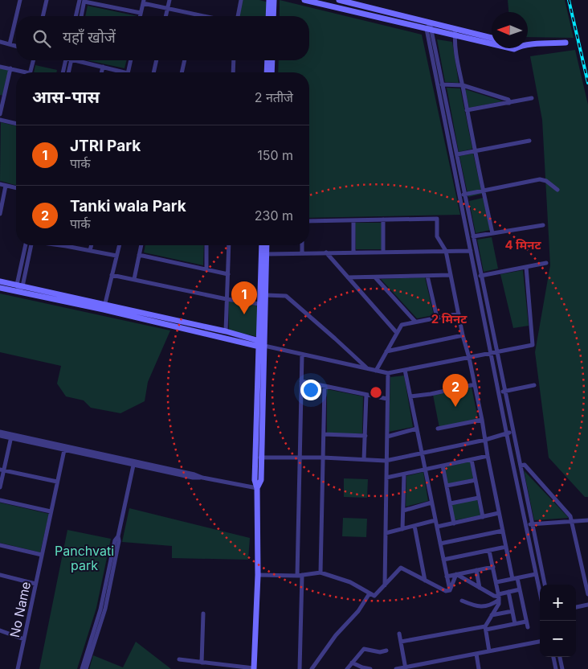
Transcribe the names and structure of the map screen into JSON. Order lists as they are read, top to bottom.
{
  "streets": {
    "street": ["No Name"]
  },
  "parks": ["Panchvati park"],
  "north": "left",
  "page": {
    "search": "यहाँ खोजें",
    "heading": ["आस-पास", "2 नतीजे"],
    "list": [
      {
        "mark": "1",
        "name": "JTRI Park",
        "note": "पार्क",
        "value": "150 m"
      },
      {
        "mark": "2",
        "name": "Tanki wala Park",
        "note": "पार्क",
        "value": "230 m"
      }
    ],
    "pins": ["1", "2"],
    "map_buttons": ["+", "−"]
  },
  "rings": ["4 मिनट", "2 मिनट"]
}
